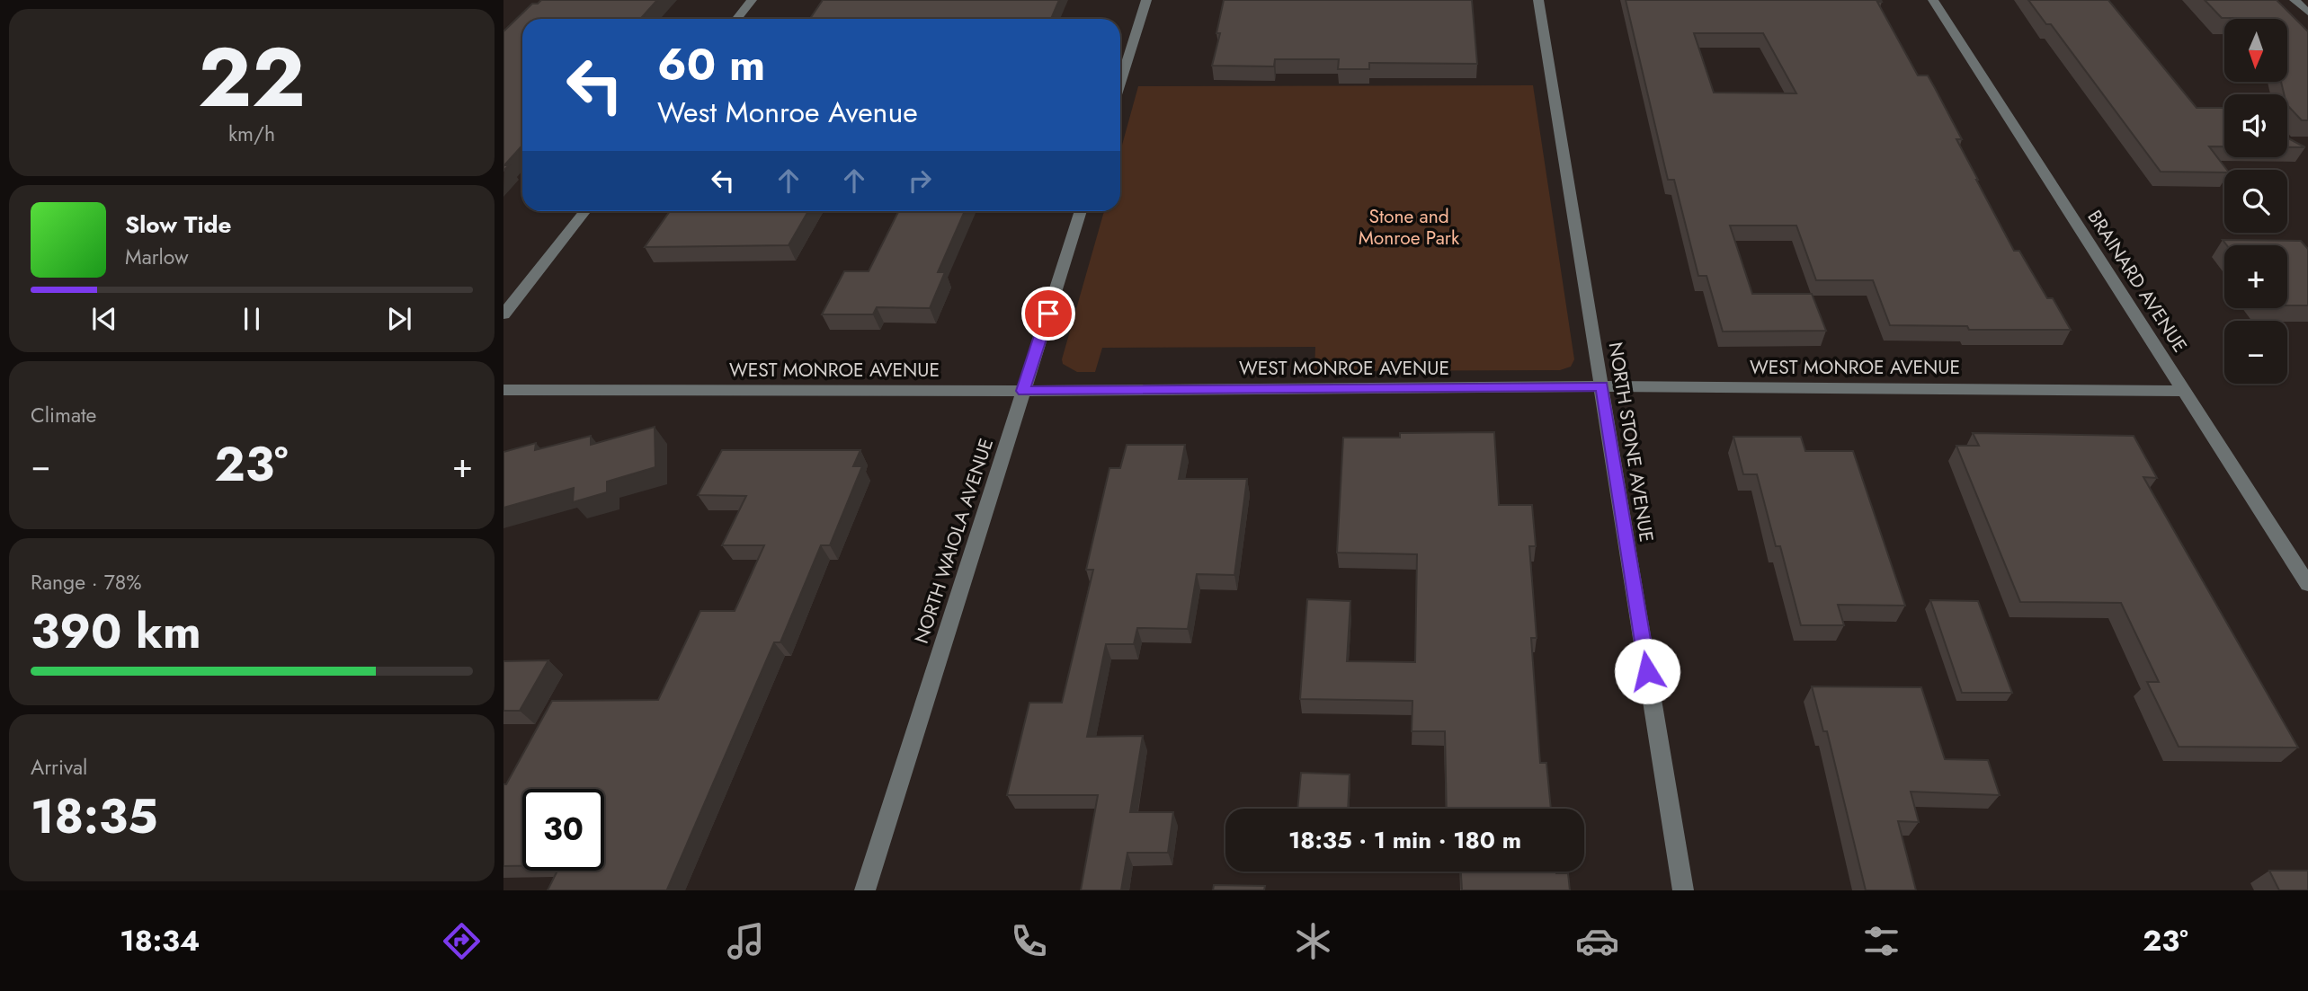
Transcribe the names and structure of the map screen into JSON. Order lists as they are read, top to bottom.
{
  "streets": {
    "street": [
      "BRAINARD AVENUE",
      "WEST MONROE AVENUE",
      "NORTH STONE AVENUE",
      "NORTH WAIOLA AVENUE"
    ]
  },
  "crossings": [
    ["BRAINARD AVENUE", "WEST MONROE AVENUE"],
    ["WEST MONROE AVENUE", "NORTH STONE AVENUE"],
    ["WEST MONROE AVENUE", "NORTH WAIOLA AVENUE"]
  ],
  "parks": ["Stone and Monroe Park"],
  "north": "bottom",
  "page": {
    "tile": [
      ["22", "km/h"],
      "Climate",
      ["Range · 78%", "390 km"],
      ["Arrival", "18:35"]
    ],
    "map_buttons": ["+", "−"],
    "turn": ["60 m", "West Monroe Avenue"],
    "song": ["Slow Tide", "Marlow"],
    "heat": ["−", "23°", "+"],
    "limit": "30",
    "trip": "18:35 · 1 min · 180 m",
    "tabs": ["18:34", "23°"]
  }
}
